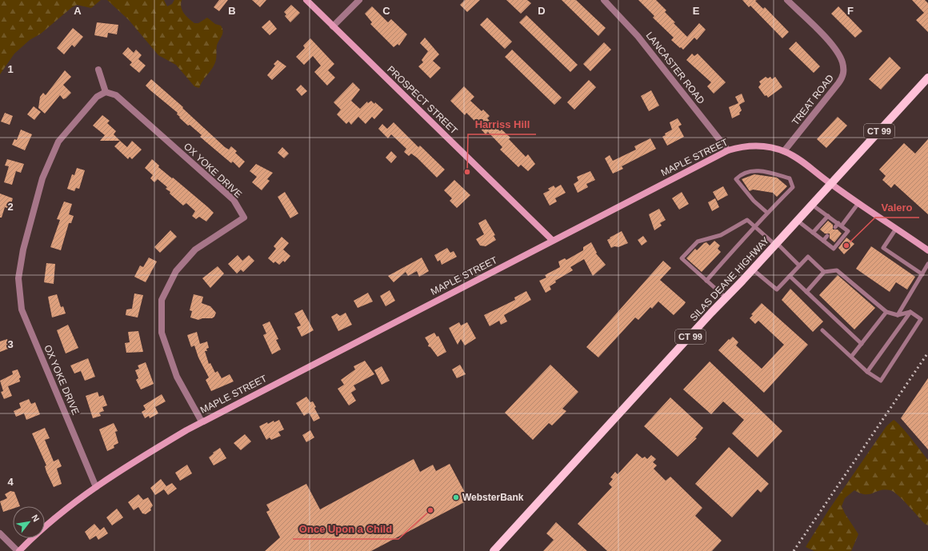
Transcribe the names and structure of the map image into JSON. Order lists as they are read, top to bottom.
{
  "streets": {
    "main road": [
      "PROSPECT STREET",
      "CT 99",
      "MAPLE STREET",
      "SILAS DEANE HIGHWAY"
    ],
    "street": ["LANCASTER ROAD", "TREAT ROAD", "OX YOKE DRIVE"]
  },
  "crossings": [
    ["LANCASTER ROAD", "MAPLE STREET"],
    ["PROSPECT STREET", "MAPLE STREET"],
    ["TREAT ROAD", "MAPLE STREET"],
    ["MAPLE STREET", "OX YOKE DRIVE"],
    ["MAPLE STREET", "SILAS DEANE HIGHWAY"]
  ],
  "places": [
    "Harriss Hill",
    "Valero",
    "WebsterBank",
    "Once Upon a Child"
  ],
  "north": "top right",
  "grid": {
    "columns": [
      "A",
      "B",
      "C",
      "D",
      "E",
      "F"
    ],
    "rows": [
      "1",
      "2",
      "3",
      "4"
    ]
  }
}
